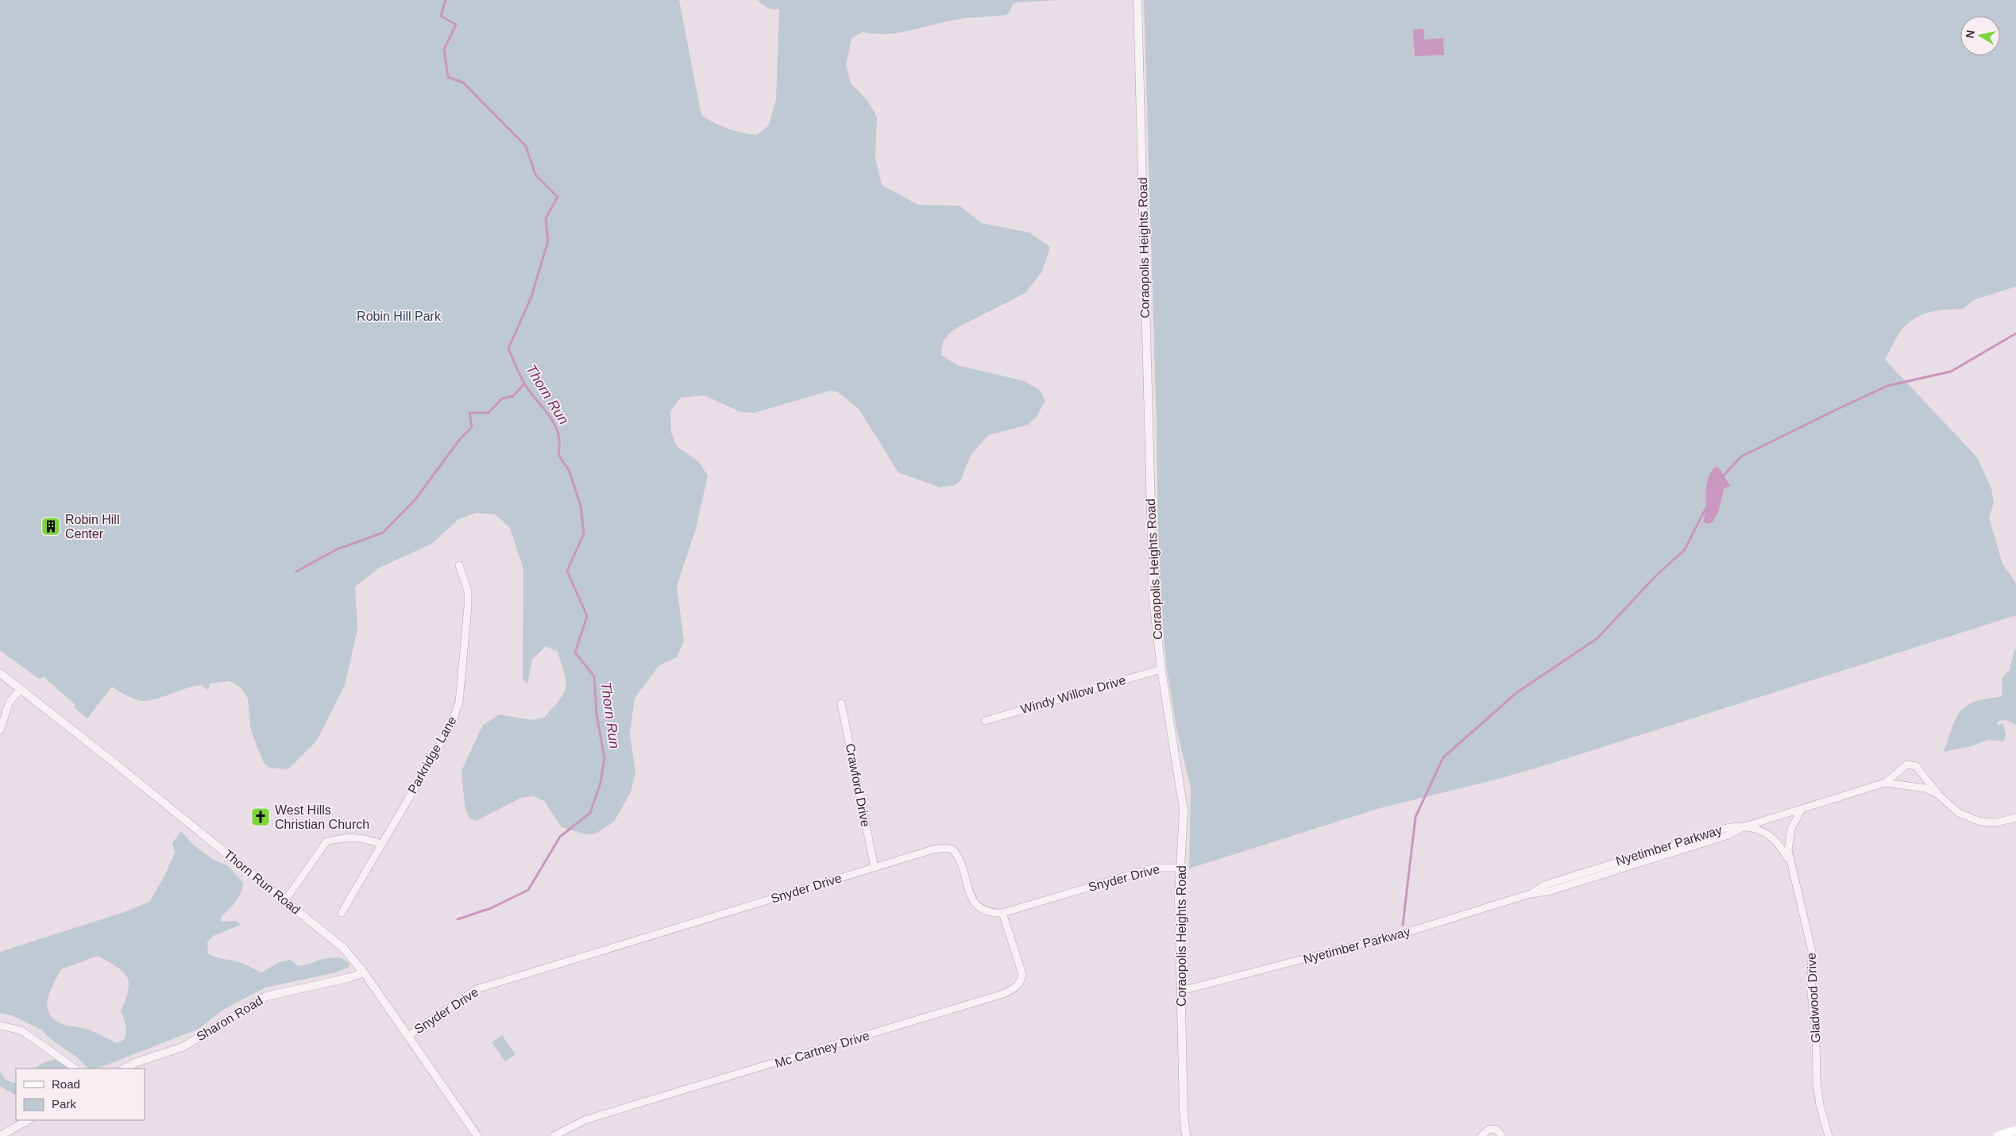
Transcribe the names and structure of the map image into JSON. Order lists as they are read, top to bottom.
{
  "streets": {
    "street": [
      "Coraopolis Heights Road",
      "Windy Willow Drive",
      "Parkridge Lane",
      "Crawford Drive",
      "Nyetimber Parkway",
      "Snyder Drive",
      "Thorn Run Road",
      "Gladwood Drive",
      "Sharon Road",
      "Mc Cartney Drive"
    ]
  },
  "crossings": [
    ["Coraopolis Heights Road", "Windy Willow Drive"],
    ["Coraopolis Heights Road", "Nyetimber Parkway"],
    ["Coraopolis Heights Road", "Snyder Drive"],
    ["Crawford Drive", "Snyder Drive"],
    ["Nyetimber Parkway", "Gladwood Drive"],
    ["Snyder Drive", "Thorn Run Road"],
    ["Snyder Drive", "Mc Cartney Drive"],
    ["Thorn Run Road", "Sharon Road"]
  ],
  "water": ["Thorn Run"],
  "parks": ["Robin Hill Park"],
  "places": {
    "building": ["Robin Hill Center"],
    "church": ["West Hills Christian Church"]
  },
  "legend": ["Road", "Park"],
  "north": "left"
}
